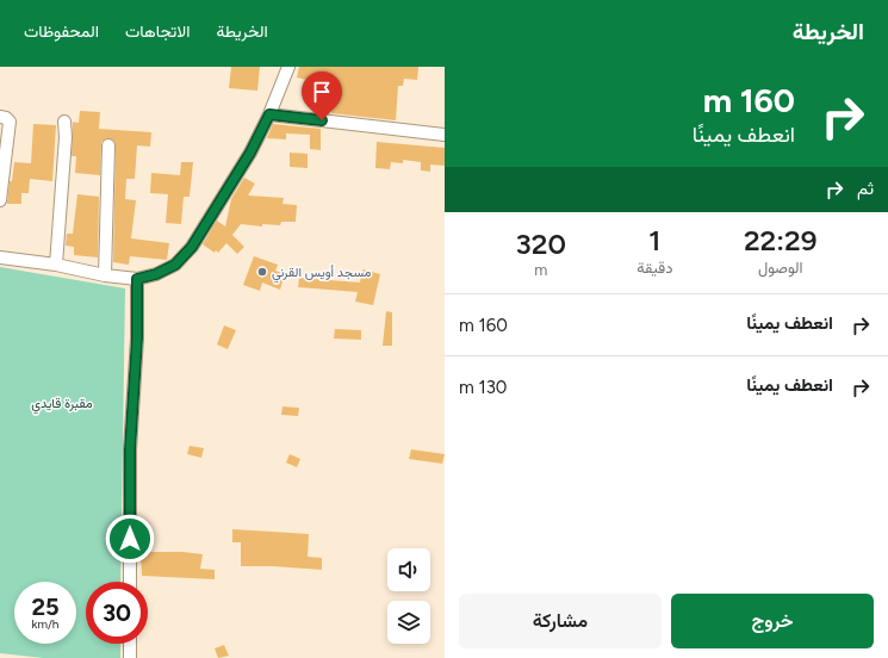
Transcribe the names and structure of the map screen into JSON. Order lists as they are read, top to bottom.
{
  "parks": ["مقبرة قايدي"],
  "places": ["مسجد أويس القرني"],
  "page": {
    "header": "الخريطة",
    "nav": ["الخريطة", "الاتجاهات", "المحفوظات"],
    "turn": ["160 m", "انعطف يمينًا"],
    "then": "ثم",
    "eta": [
      "22:29",
      "الوصول",
      "1",
      "دقيقة",
      "320",
      "m"
    ],
    "list": [
      {
        "name": "انعطف يمينًا",
        "value": "160 m"
      },
      {
        "name": "انعطف يمينًا",
        "value": "130 m"
      }
    ],
    "speed": "25 km/h",
    "limit": "30",
    "buttons": ["خروج", "مشاركة"]
  }
}
